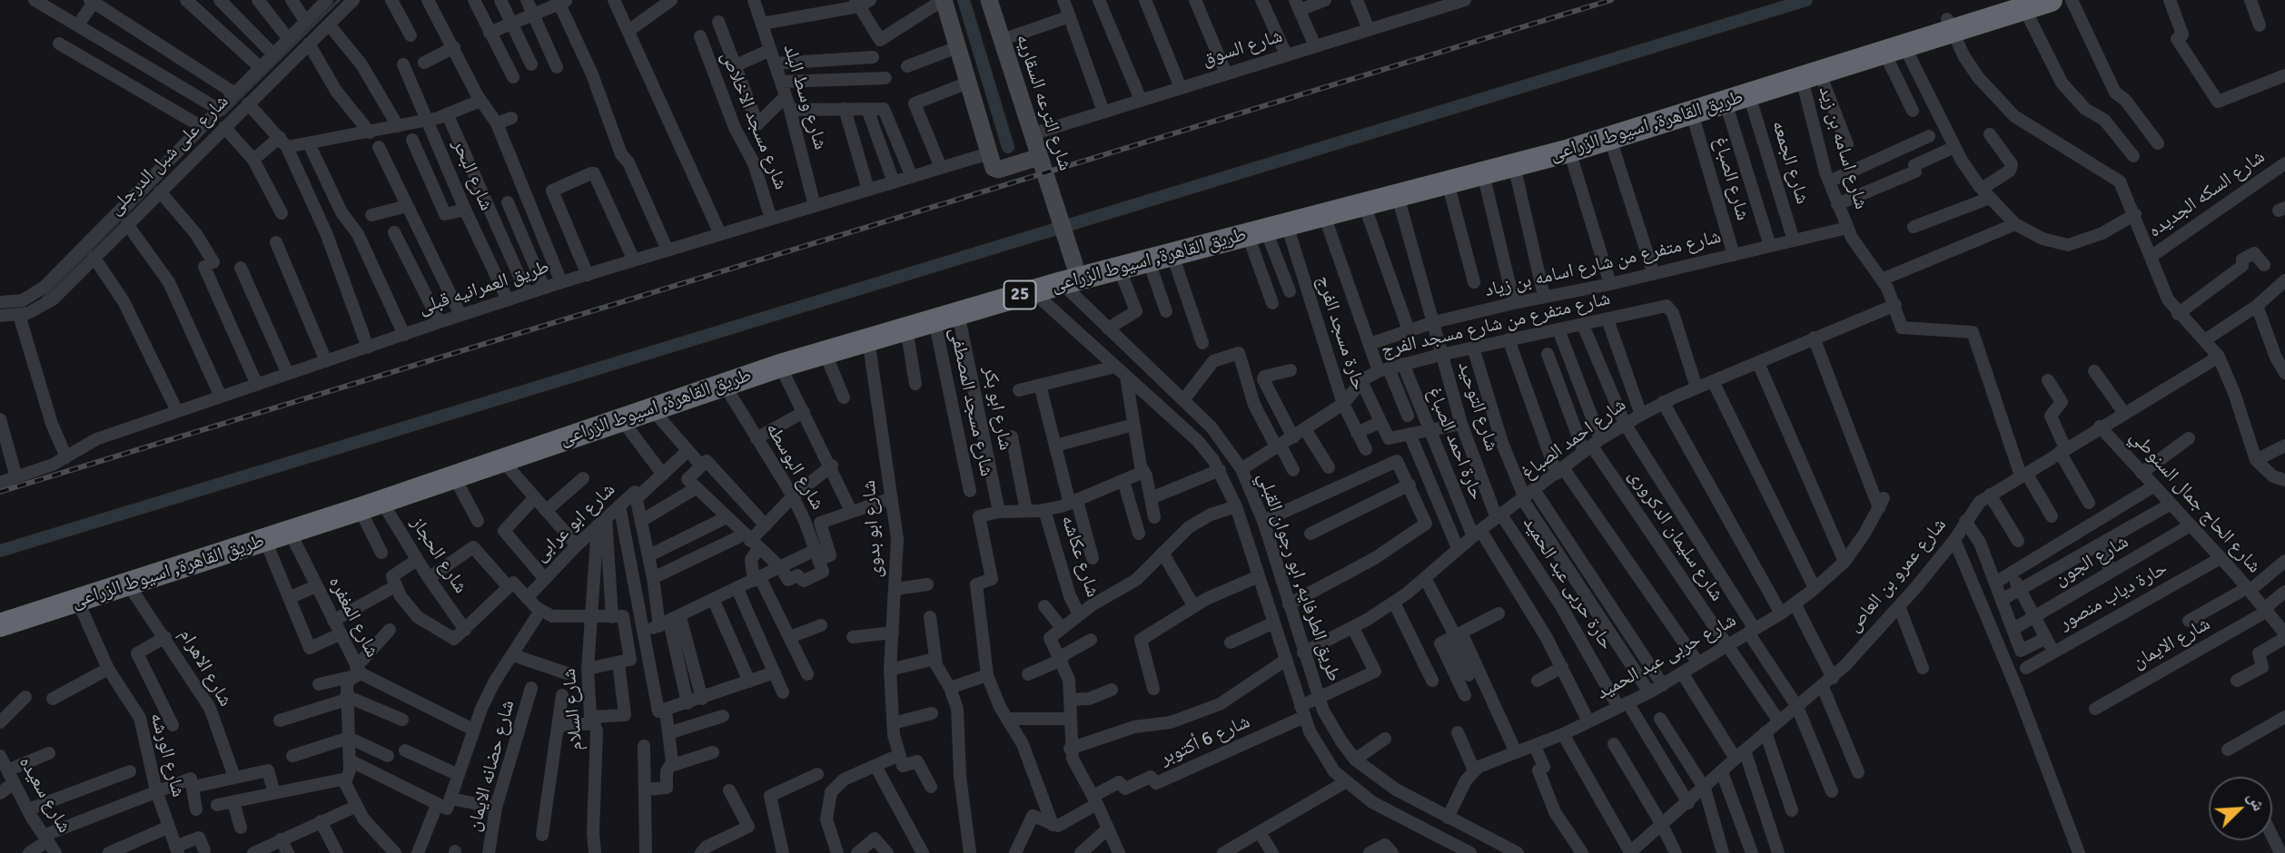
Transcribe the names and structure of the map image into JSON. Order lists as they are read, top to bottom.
{
  "streets": {
    "highway": ["طريق القاهرة, اسيوط الزراعى", "25"],
    "street": [
      "شارع السوق",
      "شارع وسط البلد",
      "شارع الترعه السقاريه",
      "شارع مسجد الاخلاص",
      "شارع اسامه بن زيد",
      "شارع على شبل الدرجلى",
      "شارع الجمعه",
      "شارع البحر",
      "شارع الصباغ",
      "شارع السكه الجديده",
      "شارع متفرع من شارع اسامه بن زياد",
      "طريق العمرانيه قبلى",
      "شارع متفرع من شارع مسجد الفرج",
      "حارة مسجد الفرج",
      "شارع مسجد المصطفى",
      "شارع التوحيد",
      "شارع ابو بكر",
      "شارع احمد الصباغ",
      "حارة احمد الصباغ",
      "شارع البوسطه",
      "شارع الحاج جمال السنوطي",
      "شارع ابو عرابى",
      "شارع ابو بدوى",
      "شارع سليمان الدكرورى",
      "شارع الحجاز",
      "شارع عكاشه",
      "شارع الجون",
      "شارع عمرو بن العاص",
      "طريق الطرفايه, ابو رجوان القبلي",
      "حارة حربى عبد الحميد",
      "حارة دياب منصور",
      "شارع المغفره",
      "شارع الايمان",
      "شارع حربى عبد الحميد",
      "شارع الاهرام",
      "شارع السلام",
      "شارع 6 أكتوبر",
      "شارع الورشه",
      "شارع حضانه الايمان",
      "شارع سعيده"
    ]
  },
  "crossings": [
    ["شارع السوق", "شارع الترعه السقاريه"],
    ["شارع وسط البلد", "طريق العمرانيه قبلى"],
    ["شارع الترعه السقاريه", "طريق القاهرة, اسيوط الزراعى"],
    ["شارع الترعه السقاريه", "طريق الطرفايه, ابو رجوان القبلي"],
    ["شارع مسجد الاخلاص", "طريق العمرانيه قبلى"],
    ["طريق القاهرة, اسيوط الزراعى", "شارع اسامه بن زيد"],
    ["طريق القاهرة, اسيوط الزراعى", "شارع الجمعه"],
    ["طريق القاهرة, اسيوط الزراعى", "شارع الصباغ"],
    ["طريق القاهرة, اسيوط الزراعى", "حارة مسجد الفرج"],
    ["طريق القاهرة, اسيوط الزراعى", "شارع مسجد المصطفى"],
    ["طريق القاهرة, اسيوط الزراعى", "شارع التوحيد"],
    ["طريق القاهرة, اسيوط الزراعى", "شارع ابو بكر"],
    ["طريق القاهرة, اسيوط الزراعى", "شارع البوسطه"],
    ["طريق القاهرة, اسيوط الزراعى", "شارع ابو بدوى"],
    ["طريق القاهرة, اسيوط الزراعى", "شارع الحجاز"],
    ["طريق القاهرة, اسيوط الزراعى", "طريق الطرفايه, ابو رجوان القبلي"],
    ["طريق القاهرة, اسيوط الزراعى", "شارع المغفره"],
    ["طريق القاهرة, اسيوط الزراعى", "شارع الاهرام"],
    ["طريق القاهرة, اسيوط الزراعى", "شارع الورشه"],
    ["شارع اسامه بن زيد", "شارع متفرع من شارع اسامه بن زياد"],
    ["شارع اسامه بن زيد", "شارع احمد الصباغ"],
    ["شارع اسامه بن زيد", "شارع عمرو بن العاص"],
    ["شارع الجمعه", "شارع متفرع من شارع اسامه بن زياد"],
    ["شارع البحر", "طريق العمرانيه قبلى"],
    ["شارع الصباغ", "شارع متفرع من شارع اسامه بن زياد"],
    ["شارع متفرع من شارع اسامه بن زياد", "شارع التوحيد"],
    ["شارع متفرع من شارع مسجد الفرج", "حارة مسجد الفرج"],
    ["شارع متفرع من شارع مسجد الفرج", "شارع التوحيد"],
    ["شارع متفرع من شارع مسجد الفرج", "شارع احمد الصباغ"],
    ["شارع متفرع من شارع مسجد الفرج", "حارة احمد الصباغ"],
    ["شارع متفرع من شارع مسجد الفرج", "طريق الطرفايه, ابو رجوان القبلي"],
    ["شارع التوحيد", "شارع احمد الصباغ"],
    ["شارع التوحيد", "حارة حربى عبد الحميد"],
    ["شارع احمد الصباغ", "حارة احمد الصباغ"],
    ["شارع احمد الصباغ", "شارع سليمان الدكرورى"],
    ["شارع احمد الصباغ", "طريق الطرفايه, ابو رجوان القبلي"],
    ["شارع احمد الصباغ", "حارة حربى عبد الحميد"],
    ["شارع احمد الصباغ", "شارع حربى عبد الحميد"],
    ["حارة احمد الصباغ", "شارع حربى عبد الحميد"],
    ["شارع الحاج جمال السنوطي", "شارع الجون"],
    ["شارع الحاج جمال السنوطي", "شارع عمرو بن العاص"],
    ["شارع الحاج جمال السنوطي", "حارة دياب منصور"],
    ["شارع الحاج جمال السنوطي", "شارع الايمان"],
    ["شارع ابو عرابى", "شارع السلام"],
    ["شارع سليمان الدكرورى", "شارع عمرو بن العاص"],
    ["شارع سليمان الدكرورى", "شارع حربى عبد الحميد"],
    ["شارع عمرو بن العاص", "حارة حربى عبد الحميد"],
    ["طريق الطرفايه, ابو رجوان القبلي", "شارع 6 أكتوبر"],
    ["حارة حربى عبد الحميد", "شارع حربى عبد الحميد"]
  ],
  "north": "top right"
}
